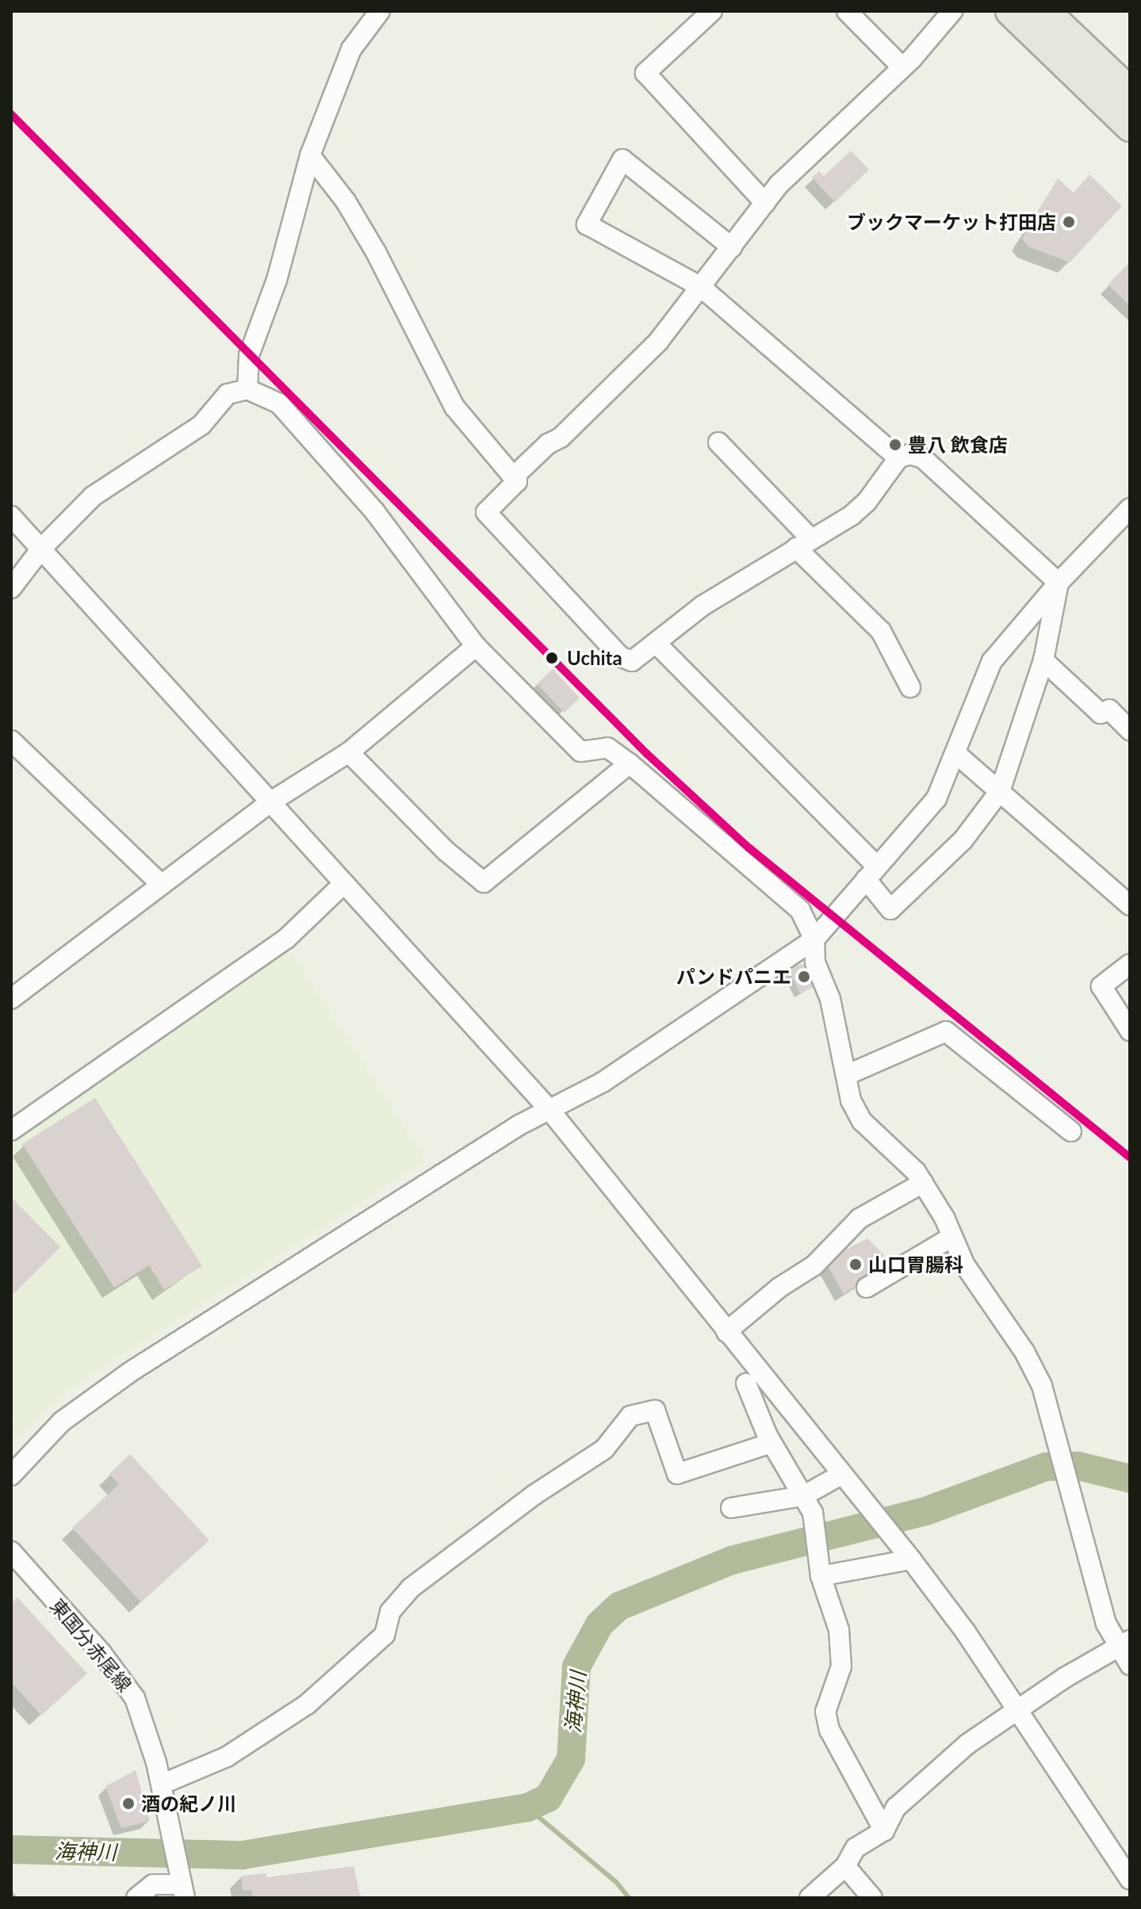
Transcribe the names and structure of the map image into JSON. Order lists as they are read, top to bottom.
{
  "streets": {
    "street": ["東国分赤尾線"]
  },
  "water": ["海神川"],
  "places": [
    "ブックマーケット打田店",
    "豊八 飲食店",
    "Uchita",
    "パンドパニエ",
    "山口胃腸科",
    "酒の紀ノ川"
  ]
}
